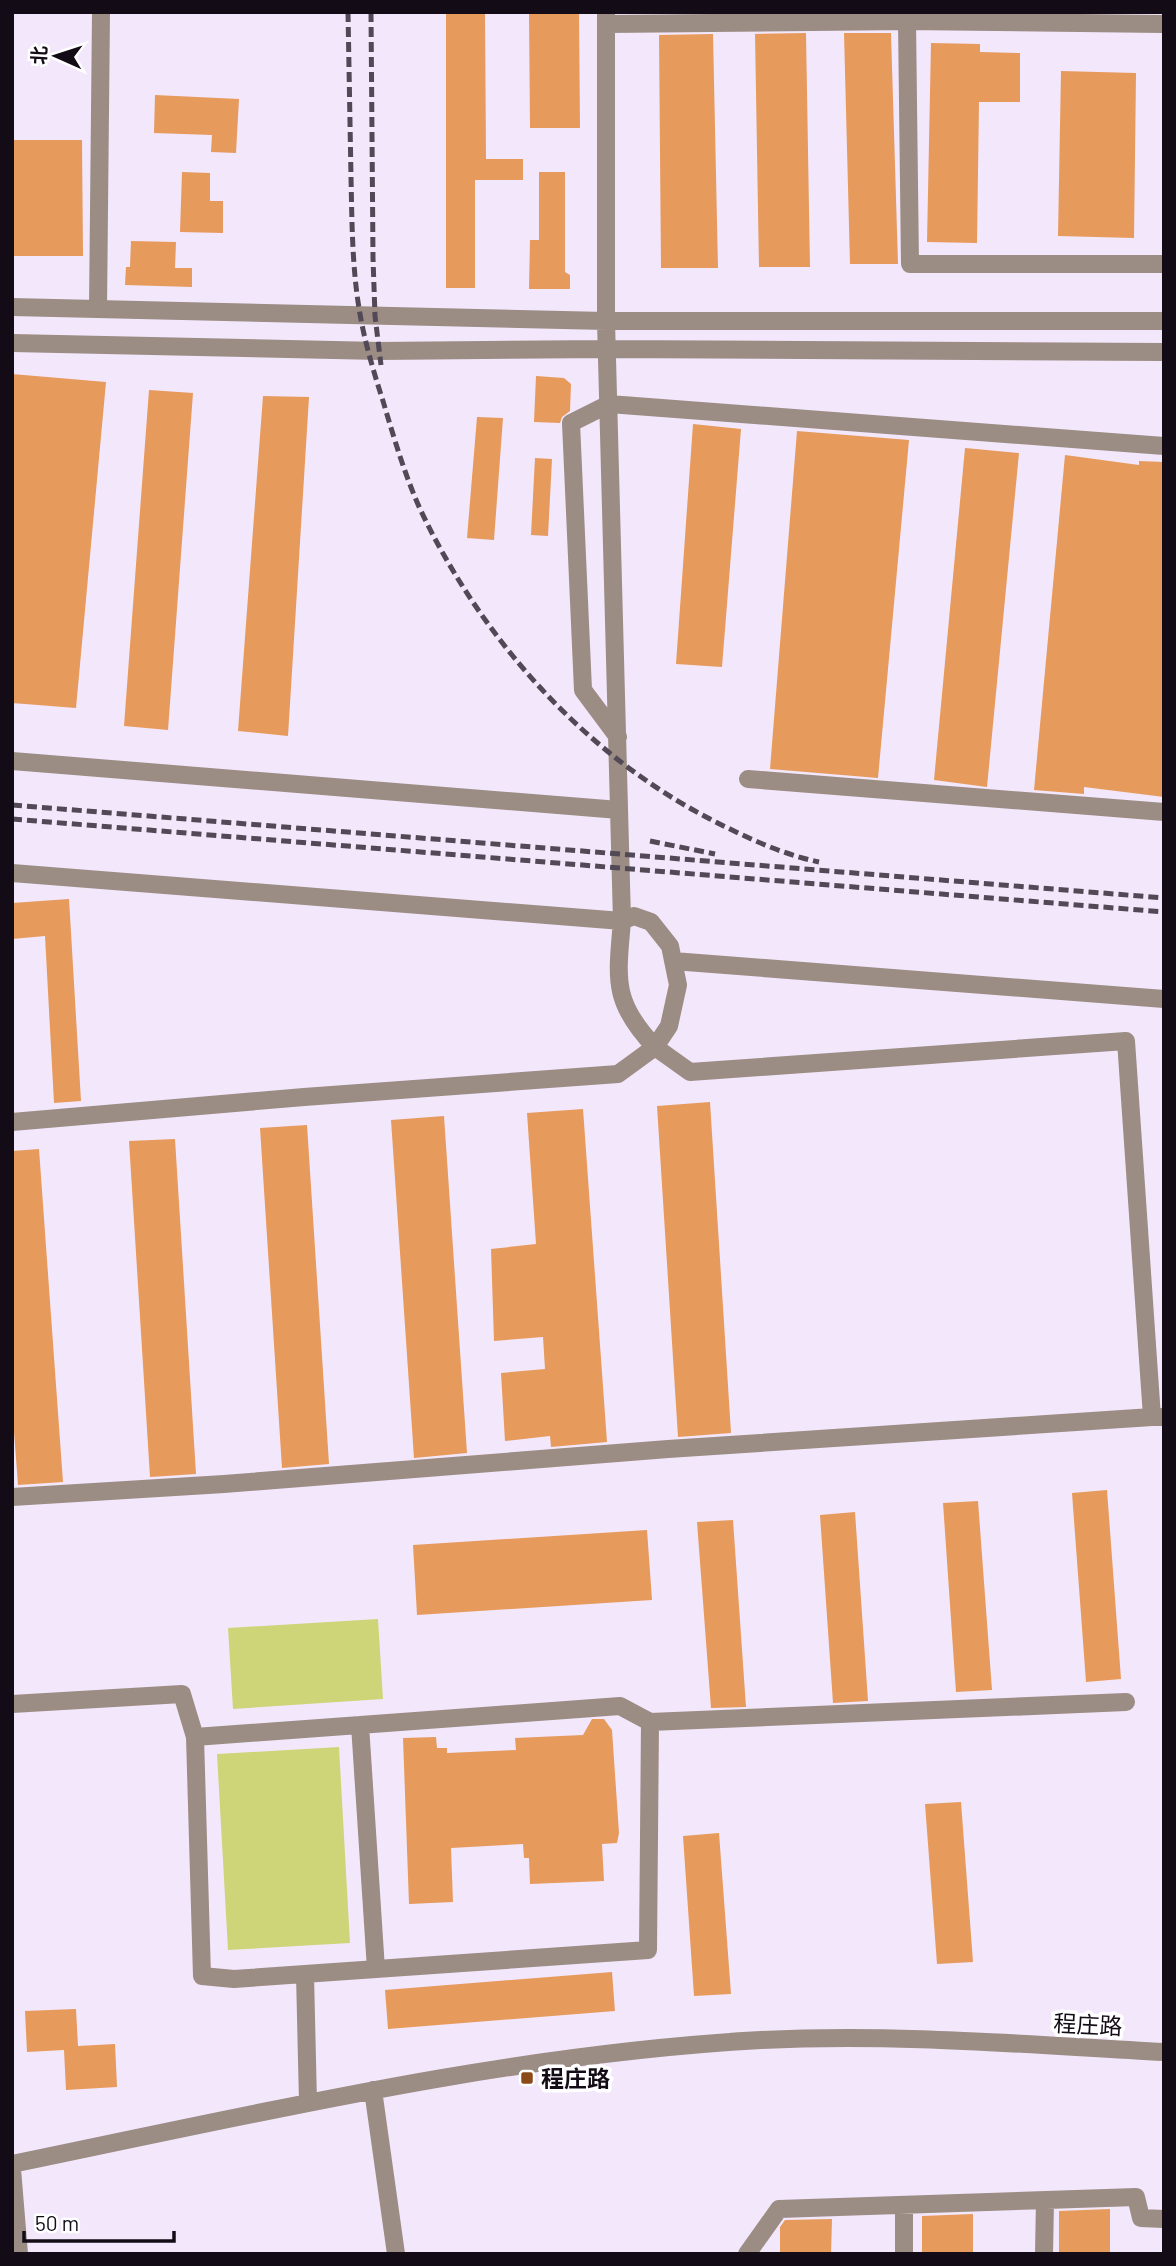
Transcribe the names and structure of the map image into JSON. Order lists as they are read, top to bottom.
{
  "streets": {
    "street": ["程庄路"]
  },
  "places": {
    "transit": ["程庄路"]
  },
  "scale_bar": "50 m",
  "north": "left"
}
